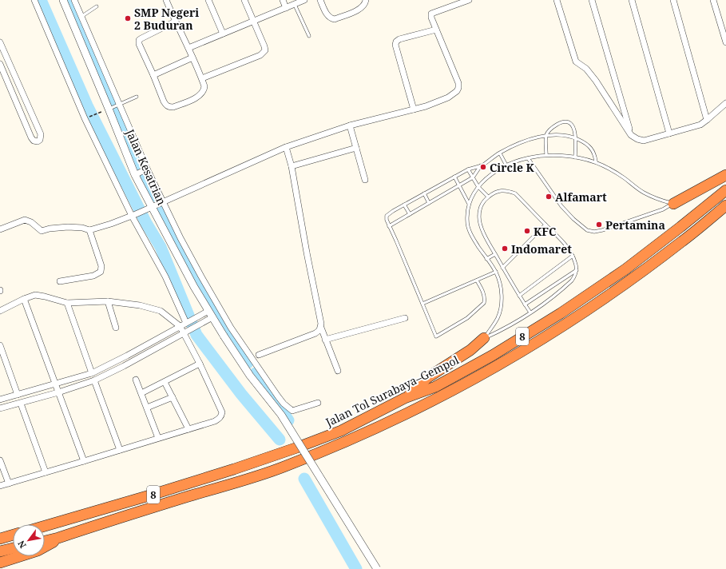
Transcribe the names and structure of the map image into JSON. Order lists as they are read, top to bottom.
{
  "streets": {
    "highway": ["8", "Jalan Tol Surabaya–Gempol"],
    "street": ["Jalan Kesatrian"]
  },
  "places": [
    "SMP Negeri 2 Buduran",
    "Circle K",
    "Alfamart",
    "Pertamina",
    "KFC",
    "Indomaret"
  ],
  "north": "bottom left"
}
